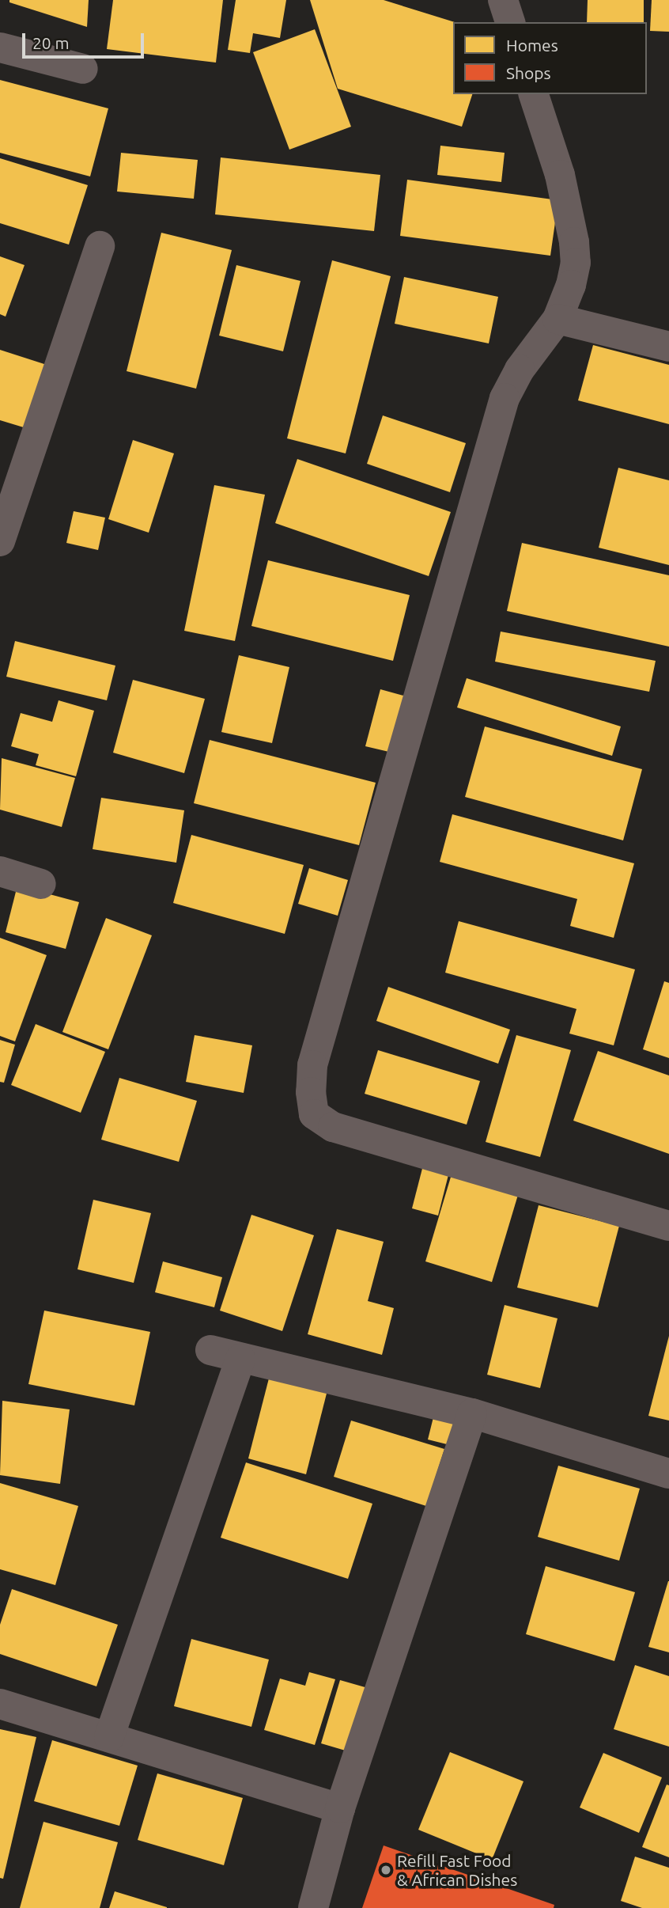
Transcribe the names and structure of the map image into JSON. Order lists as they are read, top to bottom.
{
  "places": ["Refill Fast Food & African Dishes"],
  "legend": ["Homes", "Shops"],
  "scale_bar": "20 m"
}
